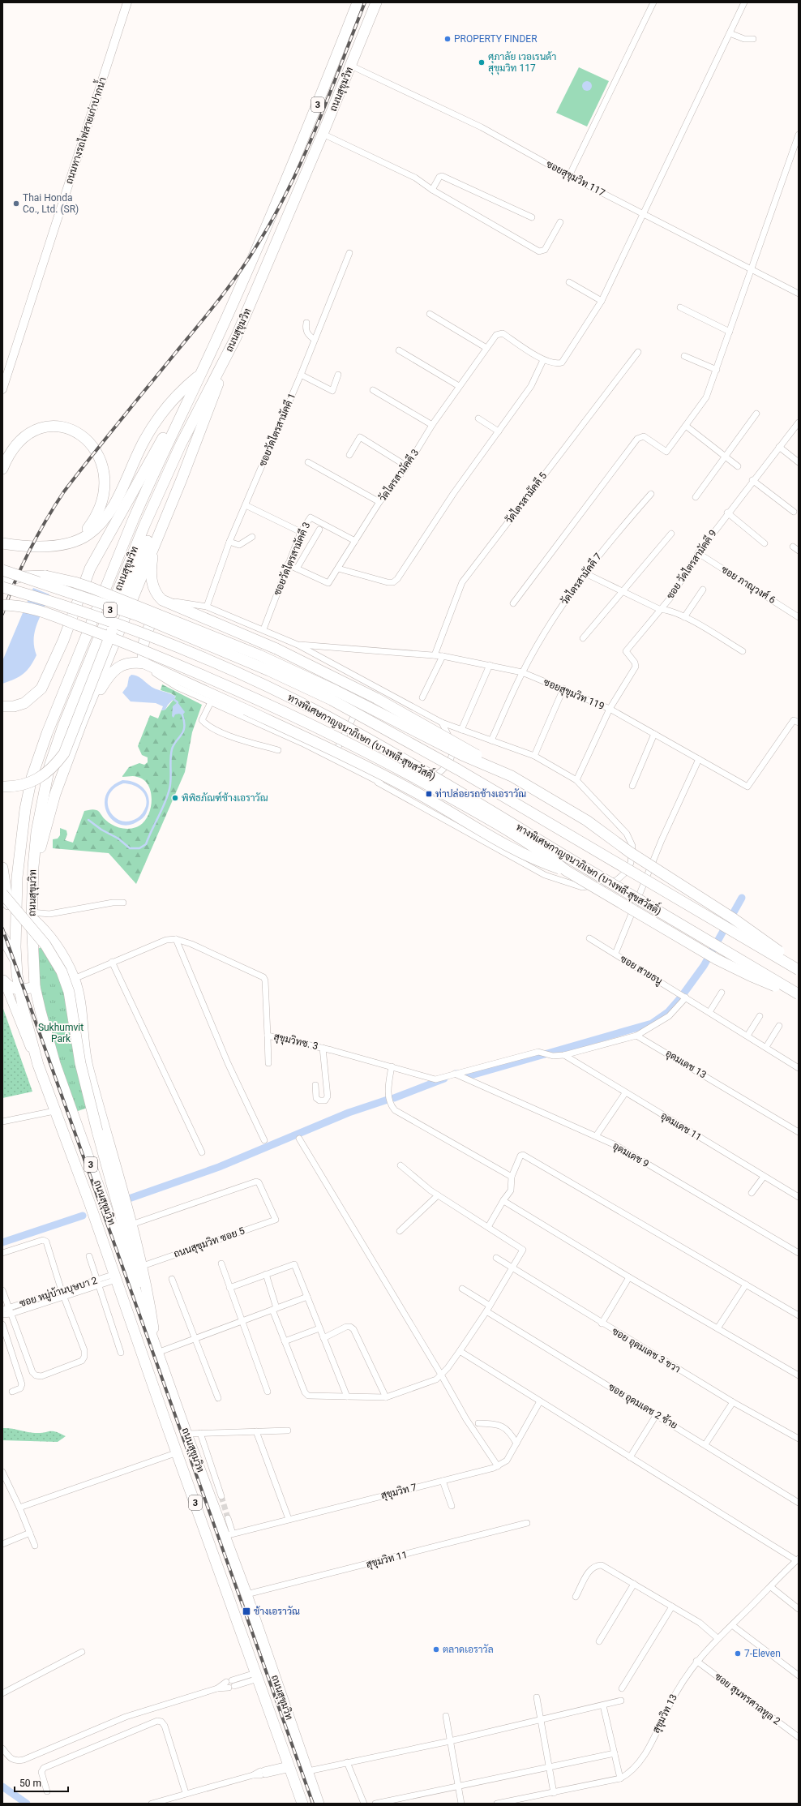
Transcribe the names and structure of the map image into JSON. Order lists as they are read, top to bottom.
{
  "streets": {
    "highway": ["ถนนสุขุมวิท", "3", "ทางพิเศษกาญจนาภิเษก (บางพลี-สุขสวัสดิ์)"],
    "main road": ["ถนนทางรถไฟสายเก่าปากน้ำ"],
    "street": [
      "ซอยสุขุมวิท 117",
      "ซอยวัดไตรสามัคคี 1",
      "วัดไตรสามัคคี 3",
      "วัดไตรสามัคคี 5",
      "ซอยวัดไตรสามัคคี 3",
      "ซอย วัดไตรสามัคคี 9",
      "วัดไตรสามัคคี 7",
      "ซอย ภาณุวงศ์ 6",
      "ซอยสุขุมวิท 119",
      "ซอย สายธนู",
      "สุขุมวิทซ. 3",
      "อุดมเดช 13",
      "อุดมเดช 11",
      "อุดมเดช 9",
      "ถนนสุขุมวิท ซอย 5",
      "ซอย หมู่บ้านบุษบา 2",
      "ซอย อุดมเดช 3 ขวา",
      "ซอย อุดมเดช 2 ซ้าย",
      "สุขุมวิท 7",
      "สุขุมวิท 11",
      "ซอย สุนทรศาลทูล 2",
      "สุขุมวิท 13"
    ]
  },
  "crossings": [
    ["ถนนสุขุมวิท", "ซอยสุขุมวิท 117"],
    ["ถนนสุขุมวิท", "ซอย หมู่บ้านบุษบา 2"],
    ["ถนนสุขุมวิท", "สุขุมวิท 7"],
    ["ถนนสุขุมวิท", "สุขุมวิท 11"],
    ["วัดไตรสามัคคี 3", "ซอยวัดไตรสามัคคี 3"],
    ["วัดไตรสามัคคี 5", "ซอยสุขุมวิท 119"],
    ["ซอย วัดไตรสามัคคี 9", "ซอย ภาณุวงศ์ 6"],
    ["ซอย วัดไตรสามัคคี 9", "ซอยสุขุมวิท 119"],
    ["วัดไตรสามัคคี 7", "ซอยสุขุมวิท 119"],
    ["ซอยสุขุมวิท 119", "ซอย สายธนู"],
    ["สุขุมวิทซ. 3", "อุดมเดช 11"],
    ["สุขุมวิทซ. 3", "อุดมเดช 9"],
    ["ซอย สุนทรศาลทูล 2", "สุขุมวิท 13"]
  ],
  "parks": ["Sukhumvit Park"],
  "places": {
    "other": [
      "PROPERTY FINDER",
      "ศุภาลัย เวอเรนด้า สุขุมวิท 117",
      "Thai Honda Co., Ltd. (SR)",
      "พิพิธภัณฑ์ช้างเอราวัณ",
      "ตลาดเอราวัล",
      "7-Eleven"
    ],
    "transit": ["ท่าปล่อยรถช้างเอราวัณ", "ช้างเอราวัณ"]
  },
  "scale_bar": "50 m"
}
